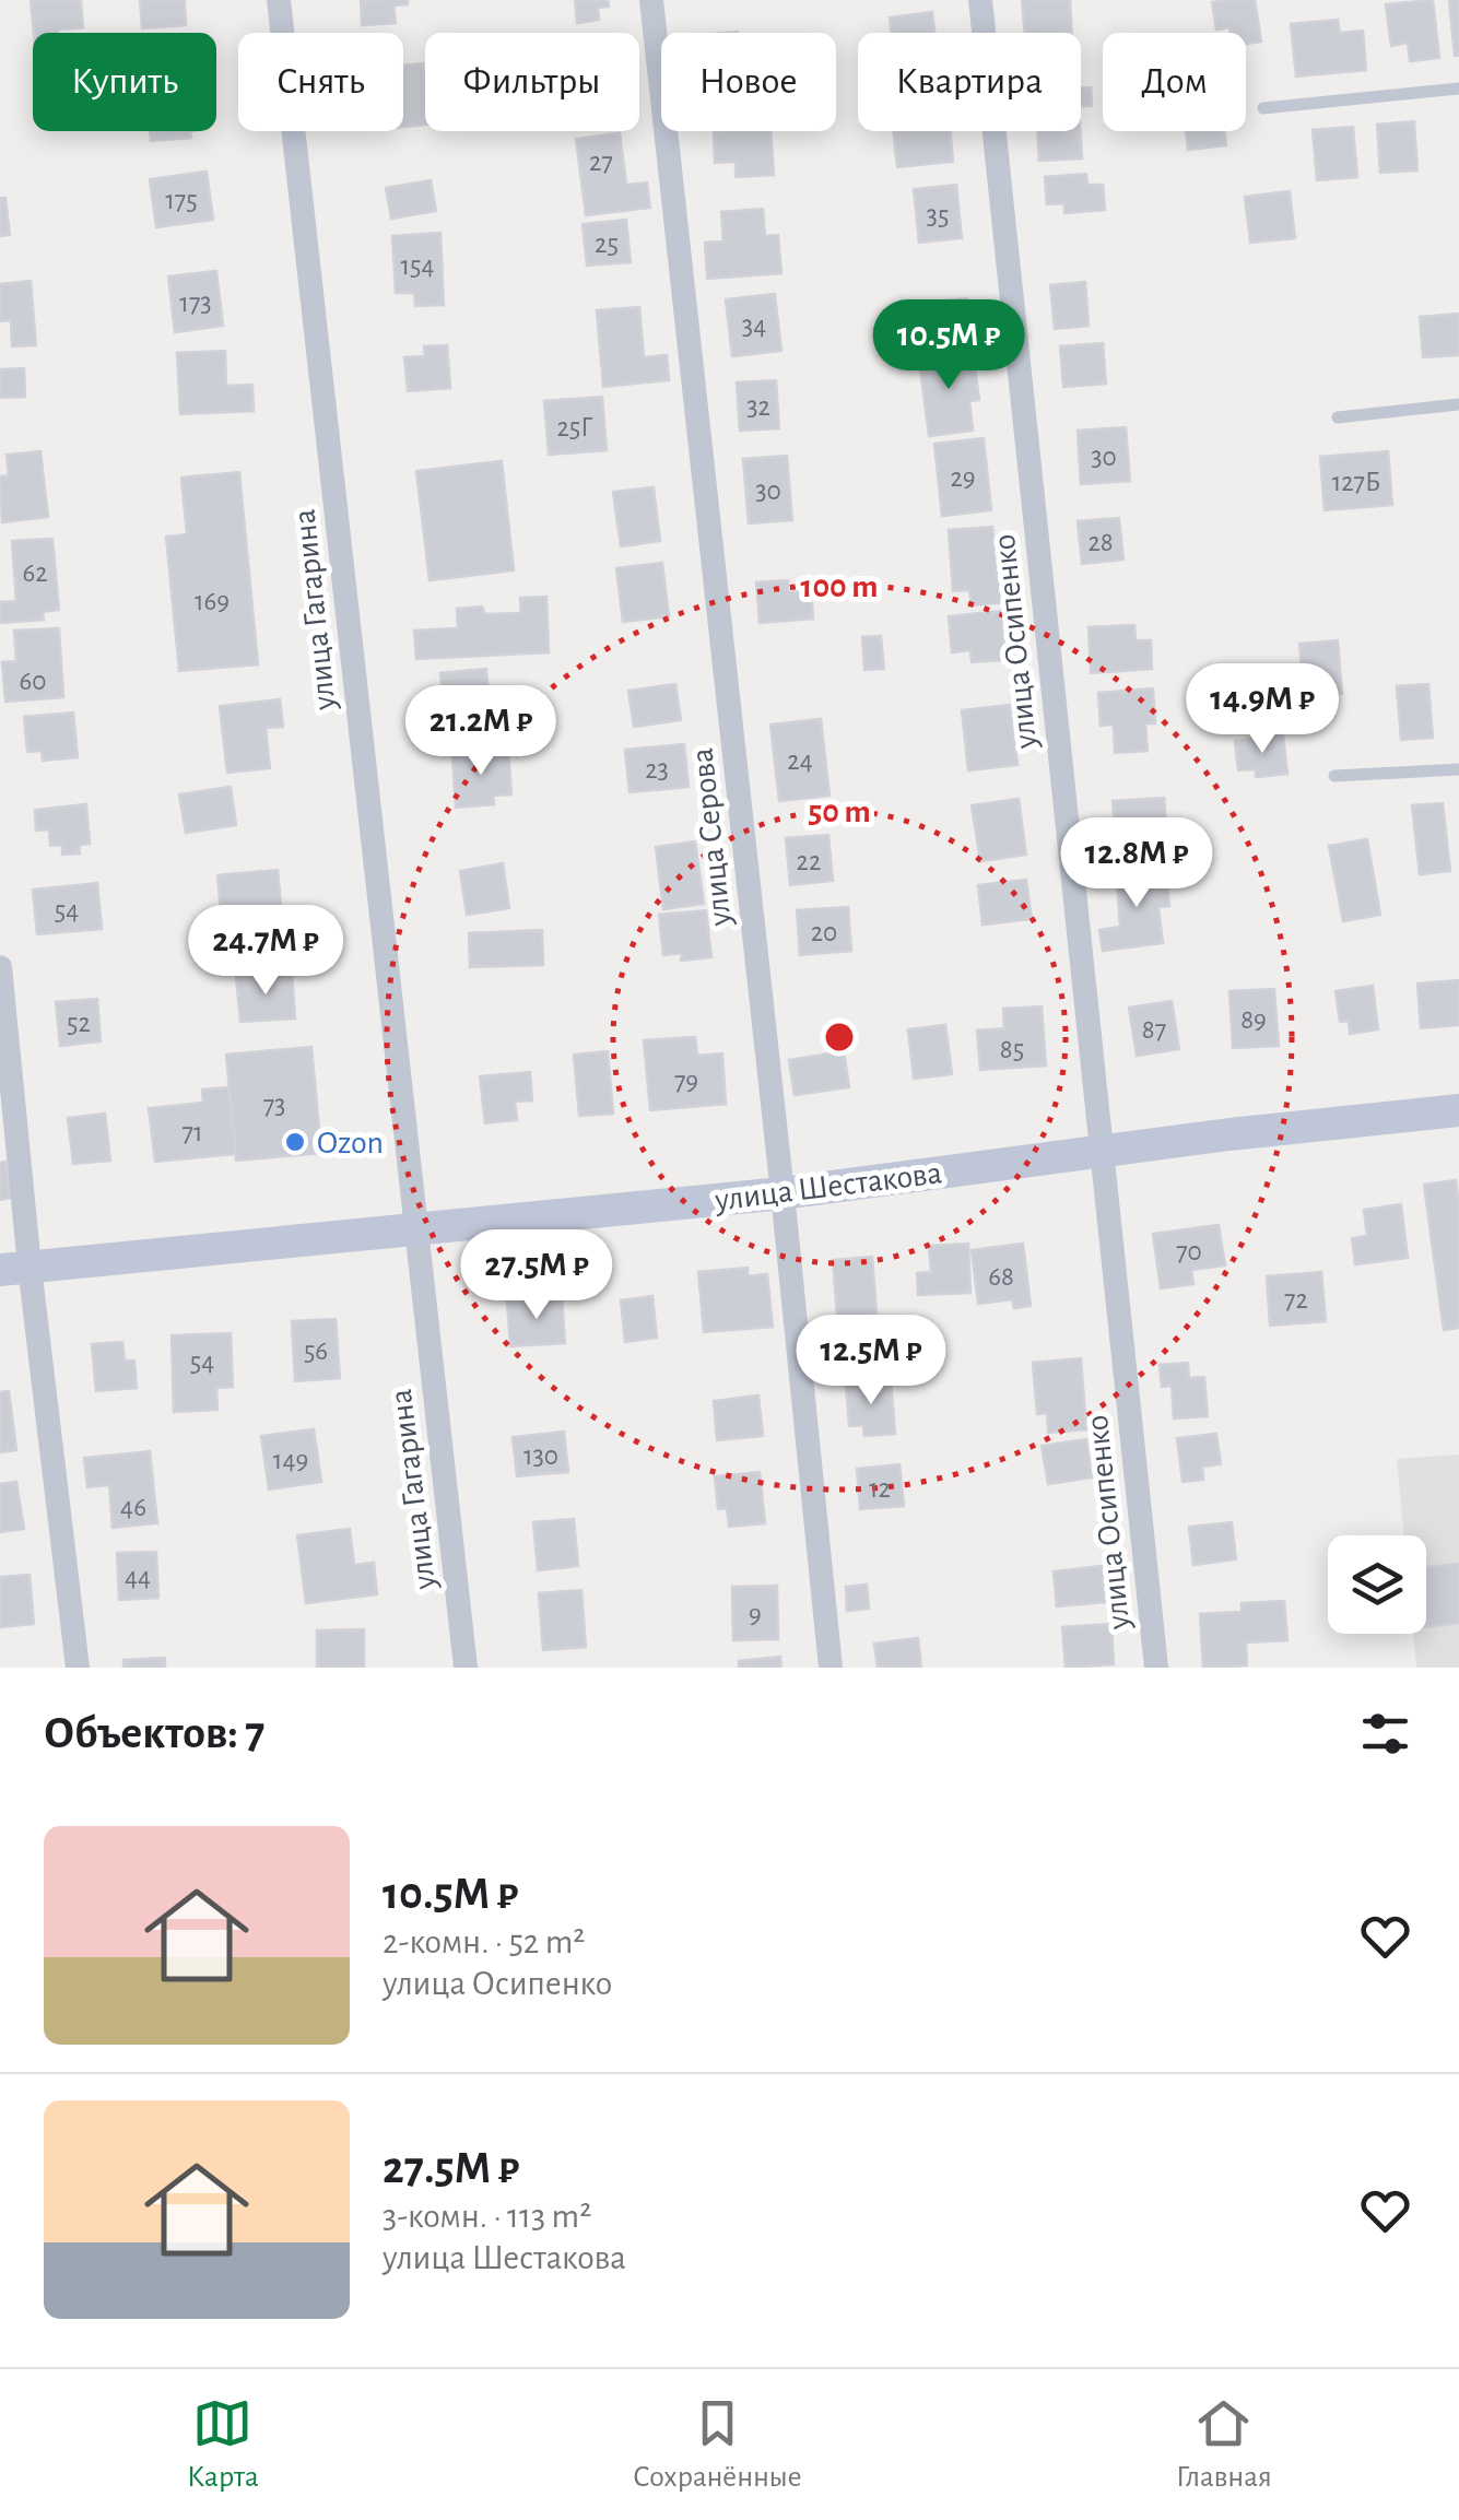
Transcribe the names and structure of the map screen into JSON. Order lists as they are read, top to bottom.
{
  "streets": {
    "main road": ["улица Шестакова"],
    "street": ["улица Гагарина", "улица Осипенко", "улица Серова"]
  },
  "crossings": [
    ["улица Гагарина", "улица Шестакова"],
    ["улица Осипенко", "улица Шестакова"],
    ["улица Серова", "улица Шестакова"]
  ],
  "places": ["Ozon"],
  "house_numbers": [
    "27",
    "175",
    "35",
    "25",
    "154",
    "173",
    "34",
    "32",
    "25Г",
    "30",
    "29",
    "127Б",
    "30",
    "28",
    "62",
    "169",
    "60",
    "24",
    "23",
    "22",
    "54",
    "20",
    "89",
    "52",
    "87",
    "85",
    "79",
    "73",
    "71",
    "70",
    "68",
    "72",
    "56",
    "54",
    "130",
    "149",
    "12",
    "46",
    "44",
    "9"
  ],
  "page": {
    "chip": [
      "Купить",
      "Снять",
      "Фильтры",
      "Новое",
      "Квартира",
      "Дом"
    ],
    "price": [
      "10.5M ₽",
      "14.9M ₽",
      "21.2M ₽",
      "12.8M ₽",
      "24.7M ₽",
      "27.5M ₽",
      "12.5M ₽"
    ],
    "heading": "Объектов: 7",
    "list": [
      {
        "name": "10.5M ₽",
        "note": "2-комн. · 52 m² · улица Осипенко"
      },
      {
        "name": "27.5M ₽",
        "note": "3-комн. · 113 m² · улица Шестакова"
      }
    ],
    "tabs": ["Карта", "Сохранённые", "Главная"]
  },
  "rings": ["100 m", "50 m"]
}
